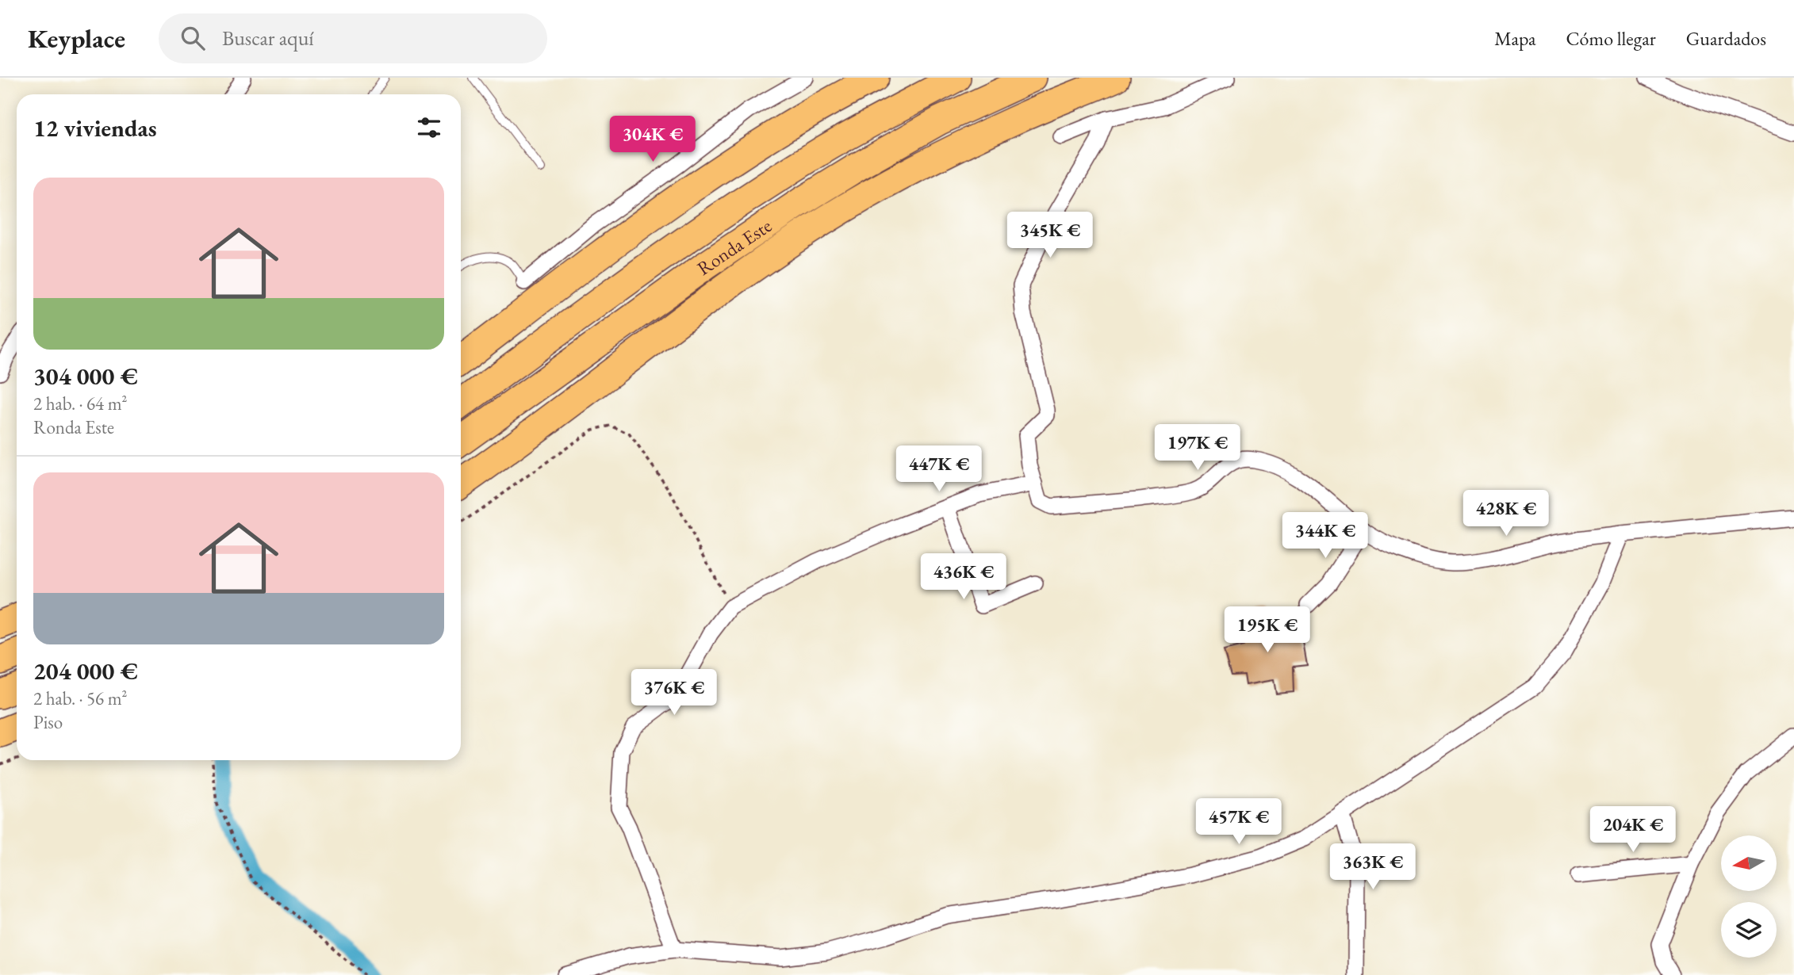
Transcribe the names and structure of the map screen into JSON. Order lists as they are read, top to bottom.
{
  "streets": {
    "highway": ["Ronda Este"]
  },
  "north": "left",
  "page": {
    "header": "Keyplace",
    "search": "Buscar aquí",
    "nav": ["Mapa", "Cómo llegar", "Guardados"],
    "heading": "12 viviendas",
    "price": [
      "304K €",
      "345K €",
      "197K €",
      "447K €",
      "428K €",
      "344K €",
      "436K €",
      "195K €",
      "376K €",
      "457K €",
      "204K €",
      "363K €"
    ],
    "list": [
      {
        "name": "304 000 €",
        "note": "2 hab. · 64 m² · Ronda Este"
      },
      {
        "name": "204 000 €",
        "note": "2 hab. · 56 m² · Piso"
      }
    ]
  }
}
